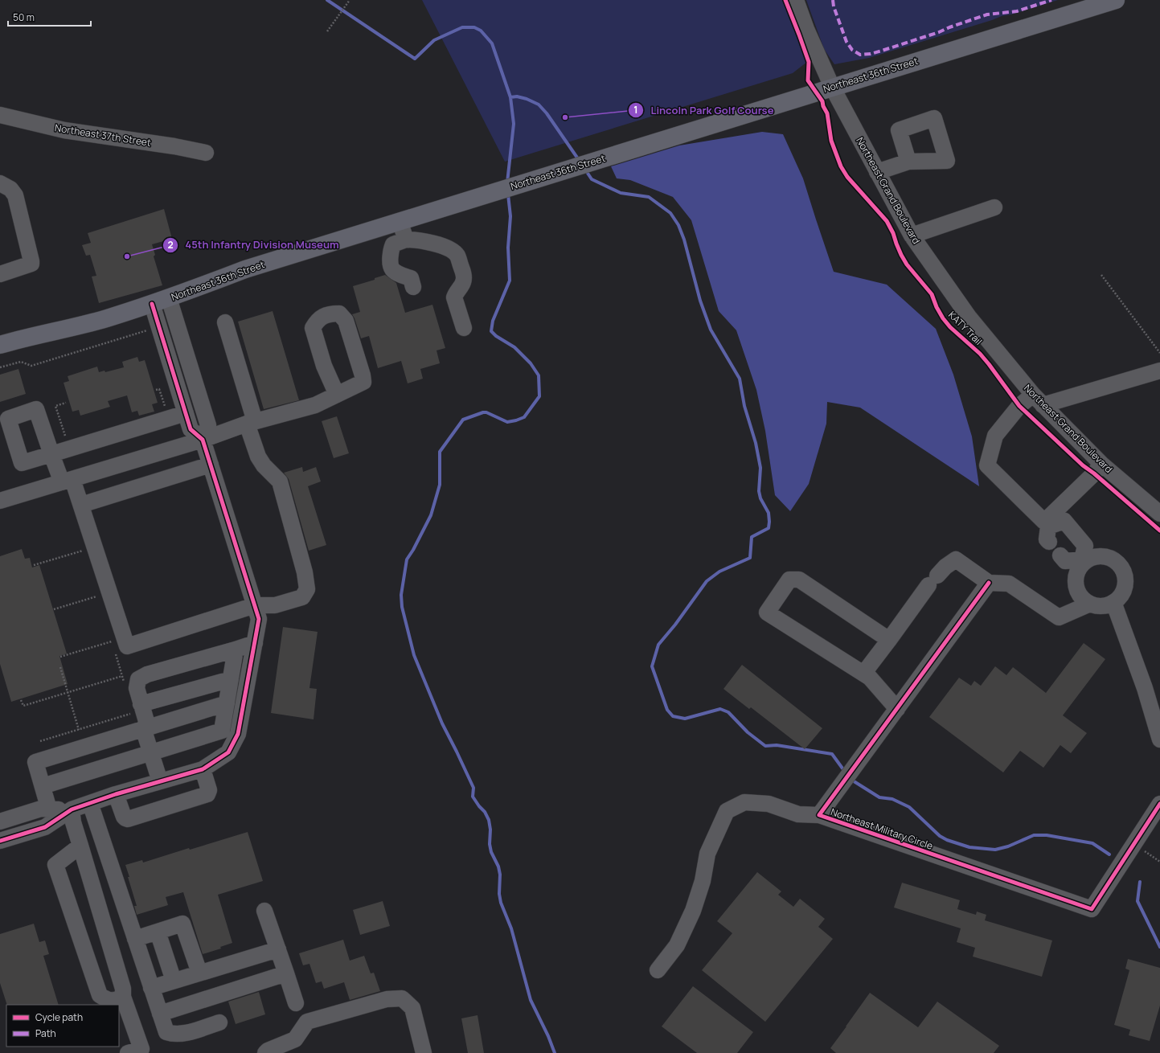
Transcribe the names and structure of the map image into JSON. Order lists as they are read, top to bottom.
{
  "streets": {
    "main road": ["Northeast 36th Street"],
    "street": ["Northeast 37th Street", "Northeast Grand Boulevard", "Northeast Military Circle"],
    "cycle path": ["KATY Trail"]
  },
  "crossings": [
    ["Northeast 36th Street", "Northeast Grand Boulevard"]
  ],
  "places": ["Lincoln Park Golf Course", "45th Infantry Division Museum"],
  "legend": ["Cycle path", "Path"],
  "scale_bar": "50 m"
}
